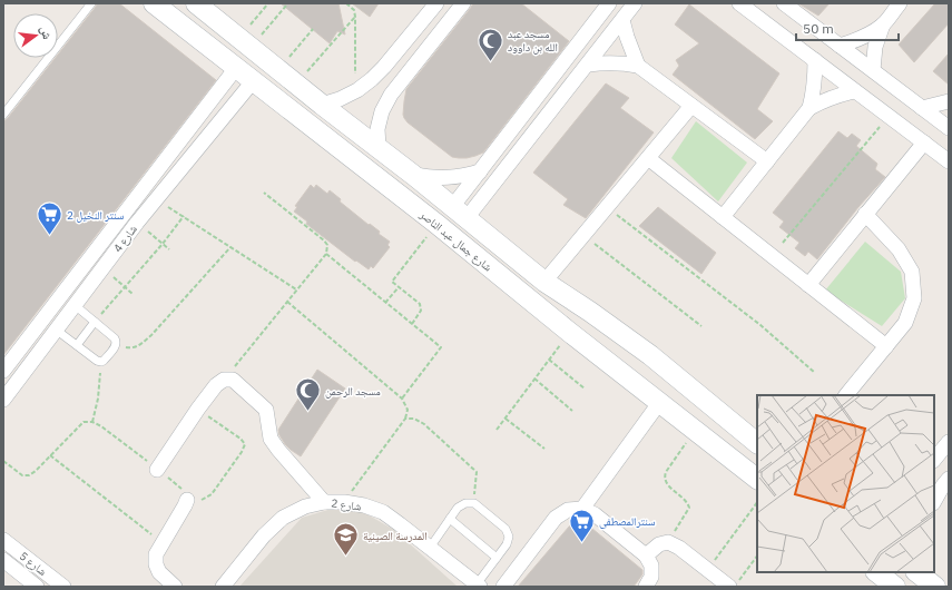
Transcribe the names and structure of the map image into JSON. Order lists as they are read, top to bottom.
{
  "streets": {
    "main road": ["شارع جمال عبد الناصر"],
    "street": ["شارع 4", "شارع 2", "شارع 5"]
  },
  "crossings": [
    ["شارع 4", "شارع جمال عبد الناصر"]
  ],
  "places": {
    "mosque": ["مسجد عبد الله بن داوود", "مسجد الرحمن"],
    "supermarket": ["سنتر النخيل 2", "سنترالمصطفى"],
    "school or university": ["المدرسة الصينية"]
  },
  "scale_bar": "50 m",
  "north": "right"
}
